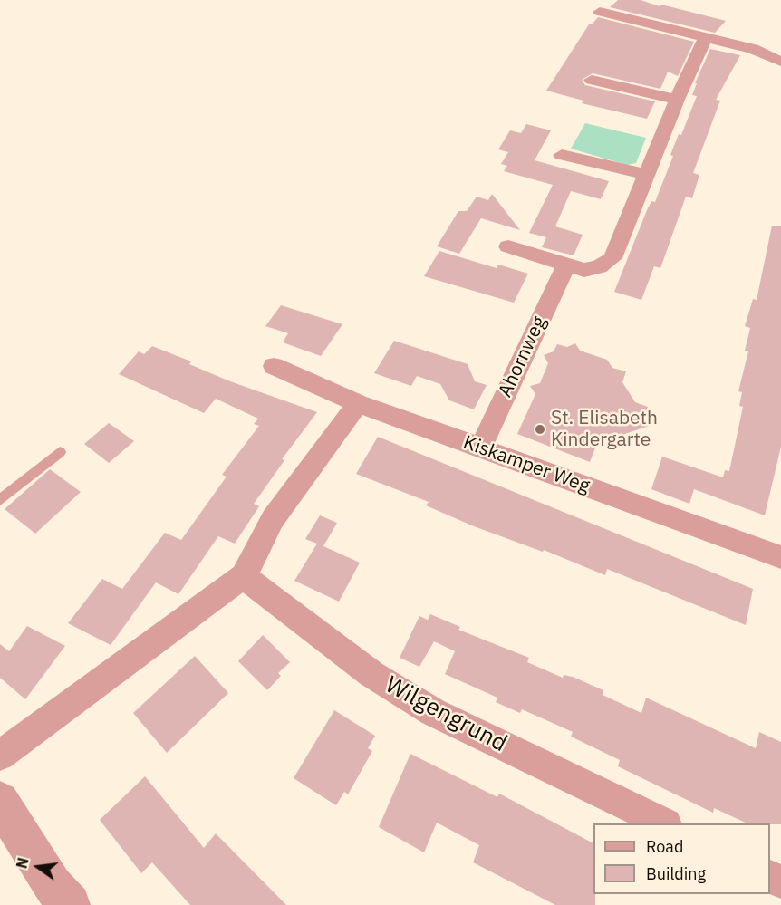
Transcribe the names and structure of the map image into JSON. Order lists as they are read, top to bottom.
{
  "streets": {
    "street": ["Ahornweg", "Kiskamper Weg", "Wilgengrund"]
  },
  "crossings": [
    ["Ahornweg", "Kiskamper Weg"]
  ],
  "places": ["St. Elisabeth Kindergarte"],
  "legend": ["Road", "Building"],
  "north": "left"
}
